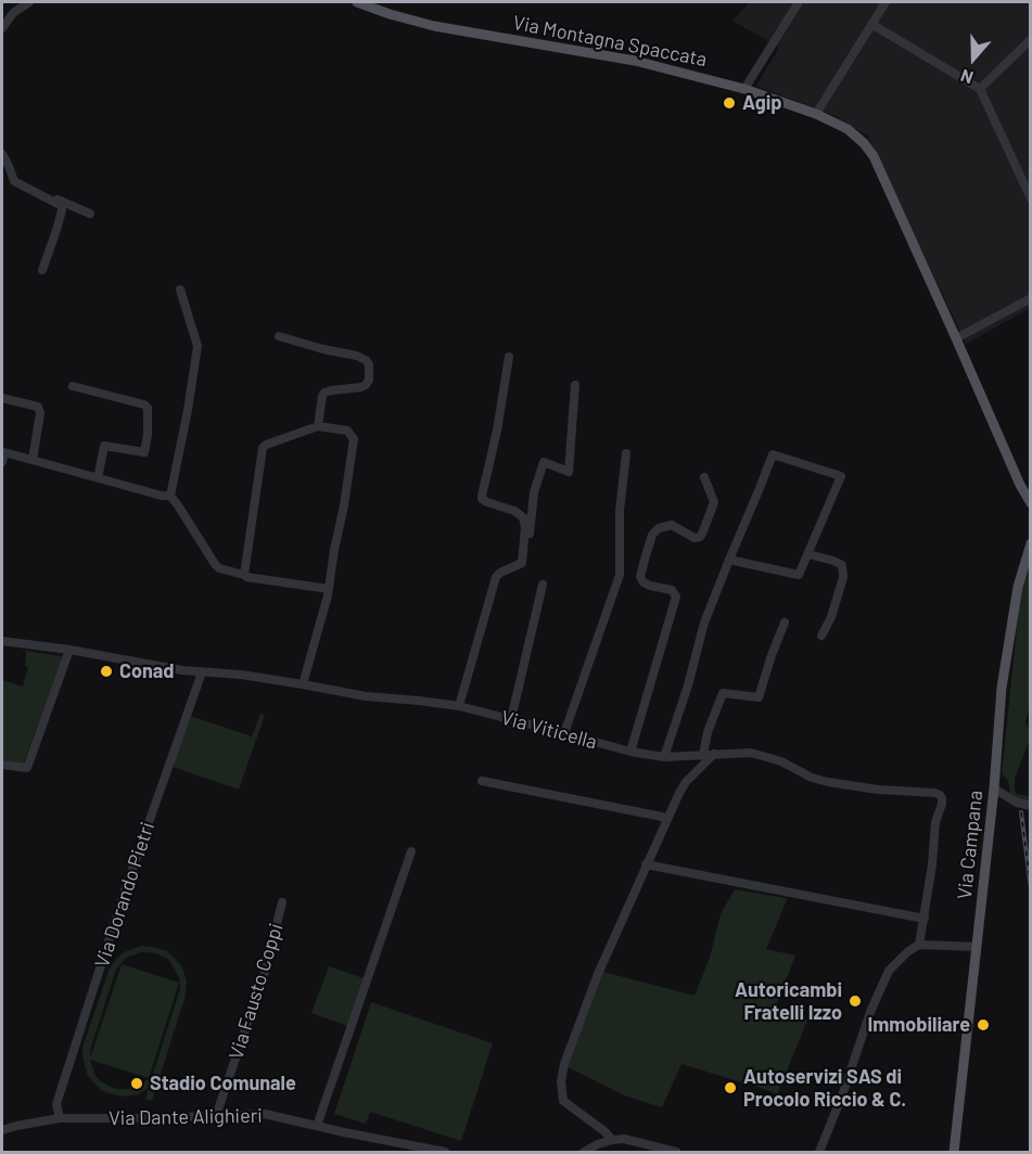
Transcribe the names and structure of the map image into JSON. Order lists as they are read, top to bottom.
{
  "streets": {
    "main road": ["Via Montagna Spaccata", "Via Campana"],
    "street": [
      "Via Viticella",
      "Via Dorando Pietri",
      "Via Fausto Coppi",
      "Via Dante Alighieri"
    ]
  },
  "crossings": [
    ["Via Viticella", "Via Dorando Pietri"],
    ["Via Dorando Pietri", "Via Dante Alighieri"],
    ["Via Fausto Coppi", "Via Dante Alighieri"]
  ],
  "places": [
    "Agip",
    "Conad",
    "Autoricambi Fratelli Izzo",
    "Immobiliare",
    "Stadio Comunale",
    "Autoservizi SAS di Procolo Riccio & C."
  ],
  "north": "bottom"
}
